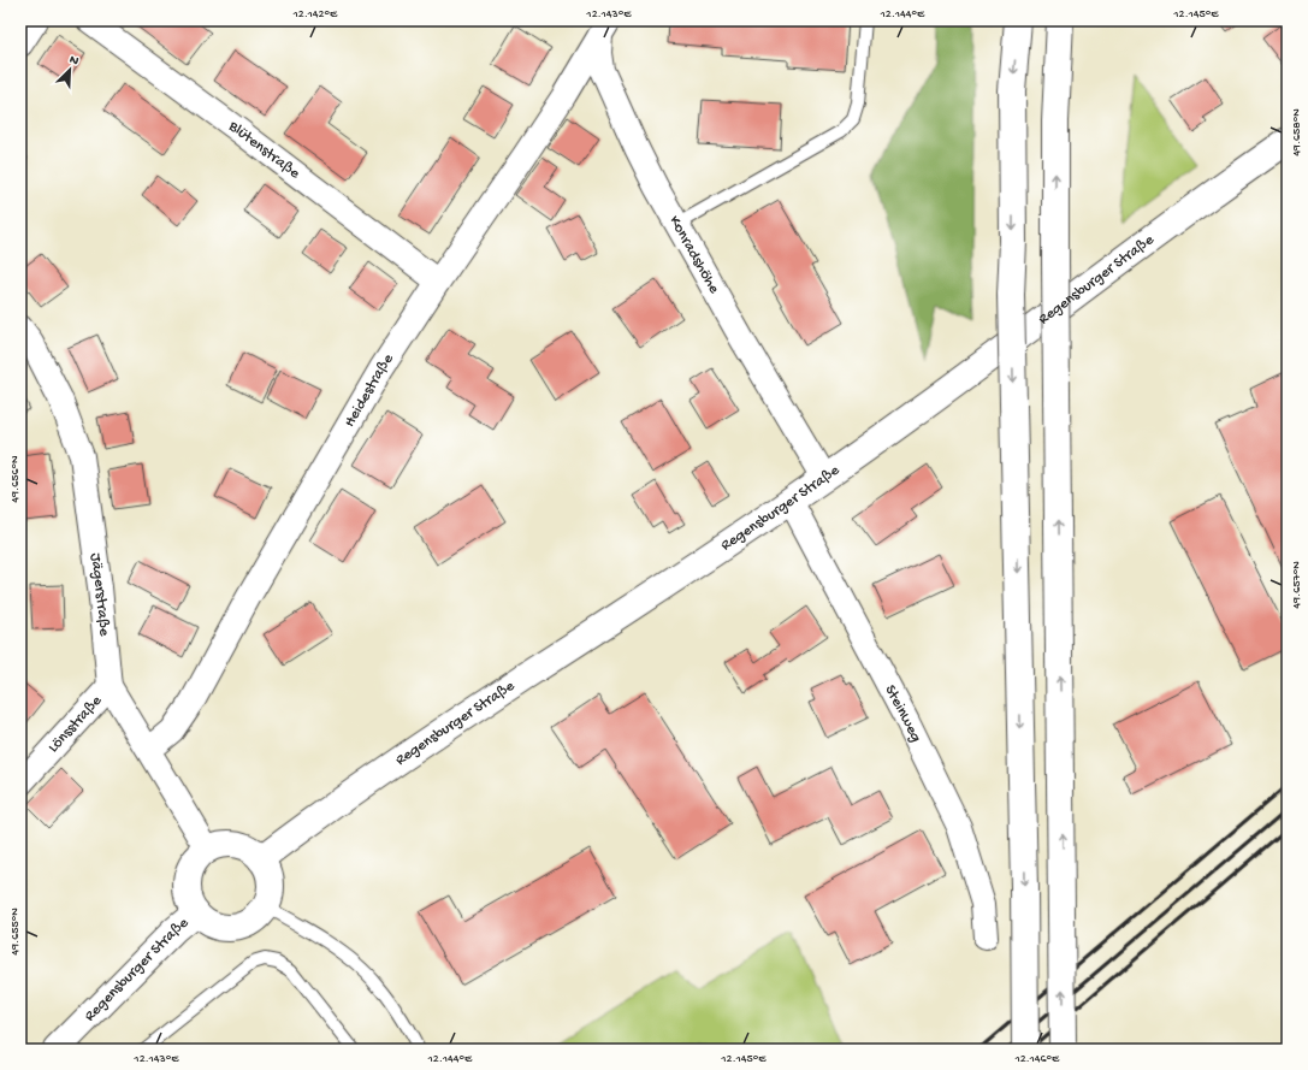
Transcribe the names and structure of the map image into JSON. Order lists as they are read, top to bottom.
{
  "streets": {
    "main road": ["Regensburger Straße"],
    "street": [
      "Blütenstraße",
      "Konradshöhe",
      "Heidestraße",
      "Jägerstraße",
      "Steinweg",
      "Lönsstraße"
    ]
  },
  "crossings": [
    ["Blütenstraße", "Heidestraße"],
    ["Konradshöhe", "Regensburger Straße"],
    ["Konradshöhe", "Heidestraße"],
    ["Regensburger Straße", "Jägerstraße"],
    ["Regensburger Straße", "Steinweg"],
    ["Heidestraße", "Jägerstraße"],
    ["Jägerstraße", "Lönsstraße"]
  ],
  "north": "top right",
  "coordinates": [
    "12.142°E",
    "12.143°E",
    "12.144°E",
    "12.145°E",
    "49.658°N",
    "49.656°N",
    "49.657°N",
    "49.655°N",
    "12.146°E"
  ]
}
